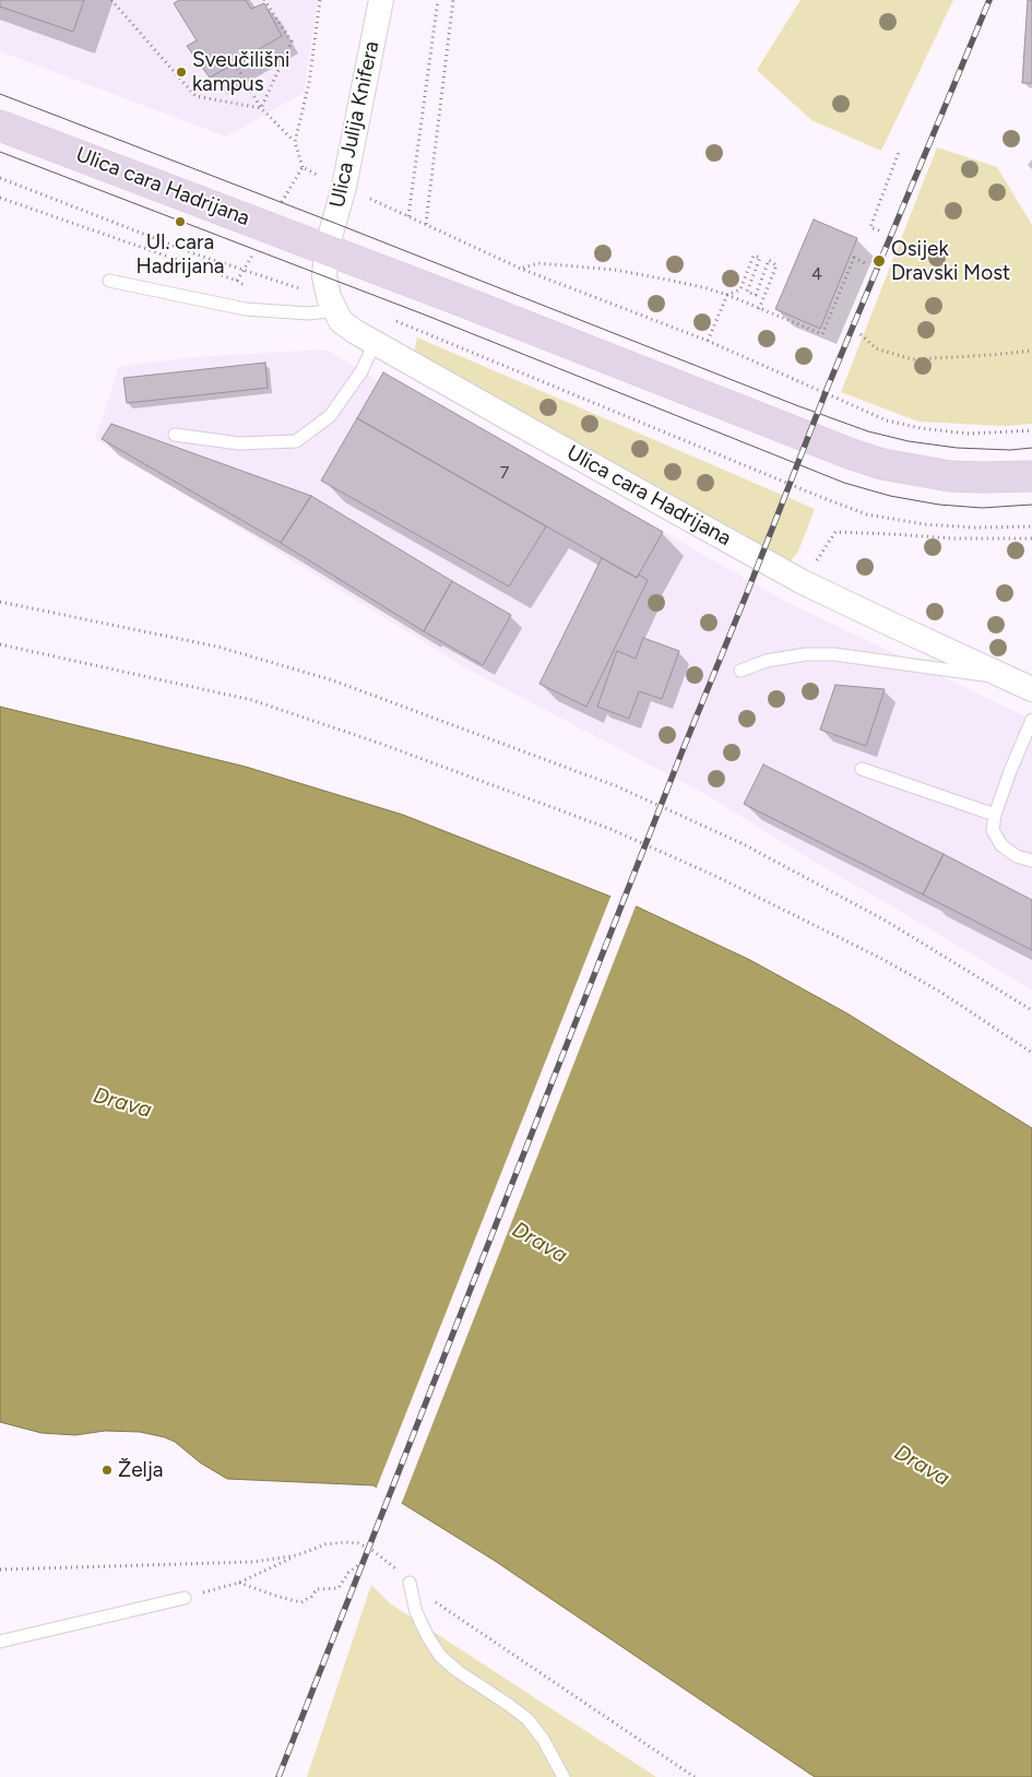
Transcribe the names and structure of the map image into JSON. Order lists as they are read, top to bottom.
{
  "streets": {
    "main road": ["Ulica cara Hadrijana"],
    "street": ["Ulica Julija Knifera"]
  },
  "crossings": [
    ["Ulica Julija Knifera", "Ulica cara Hadrijana"]
  ],
  "water": ["Drava"],
  "places": [
    "Sveučilišni kampus",
    "Ul. cara Hadrijana",
    "Osijek Dravski Most",
    "Želja"
  ],
  "house_numbers": ["4", "7"]
}
